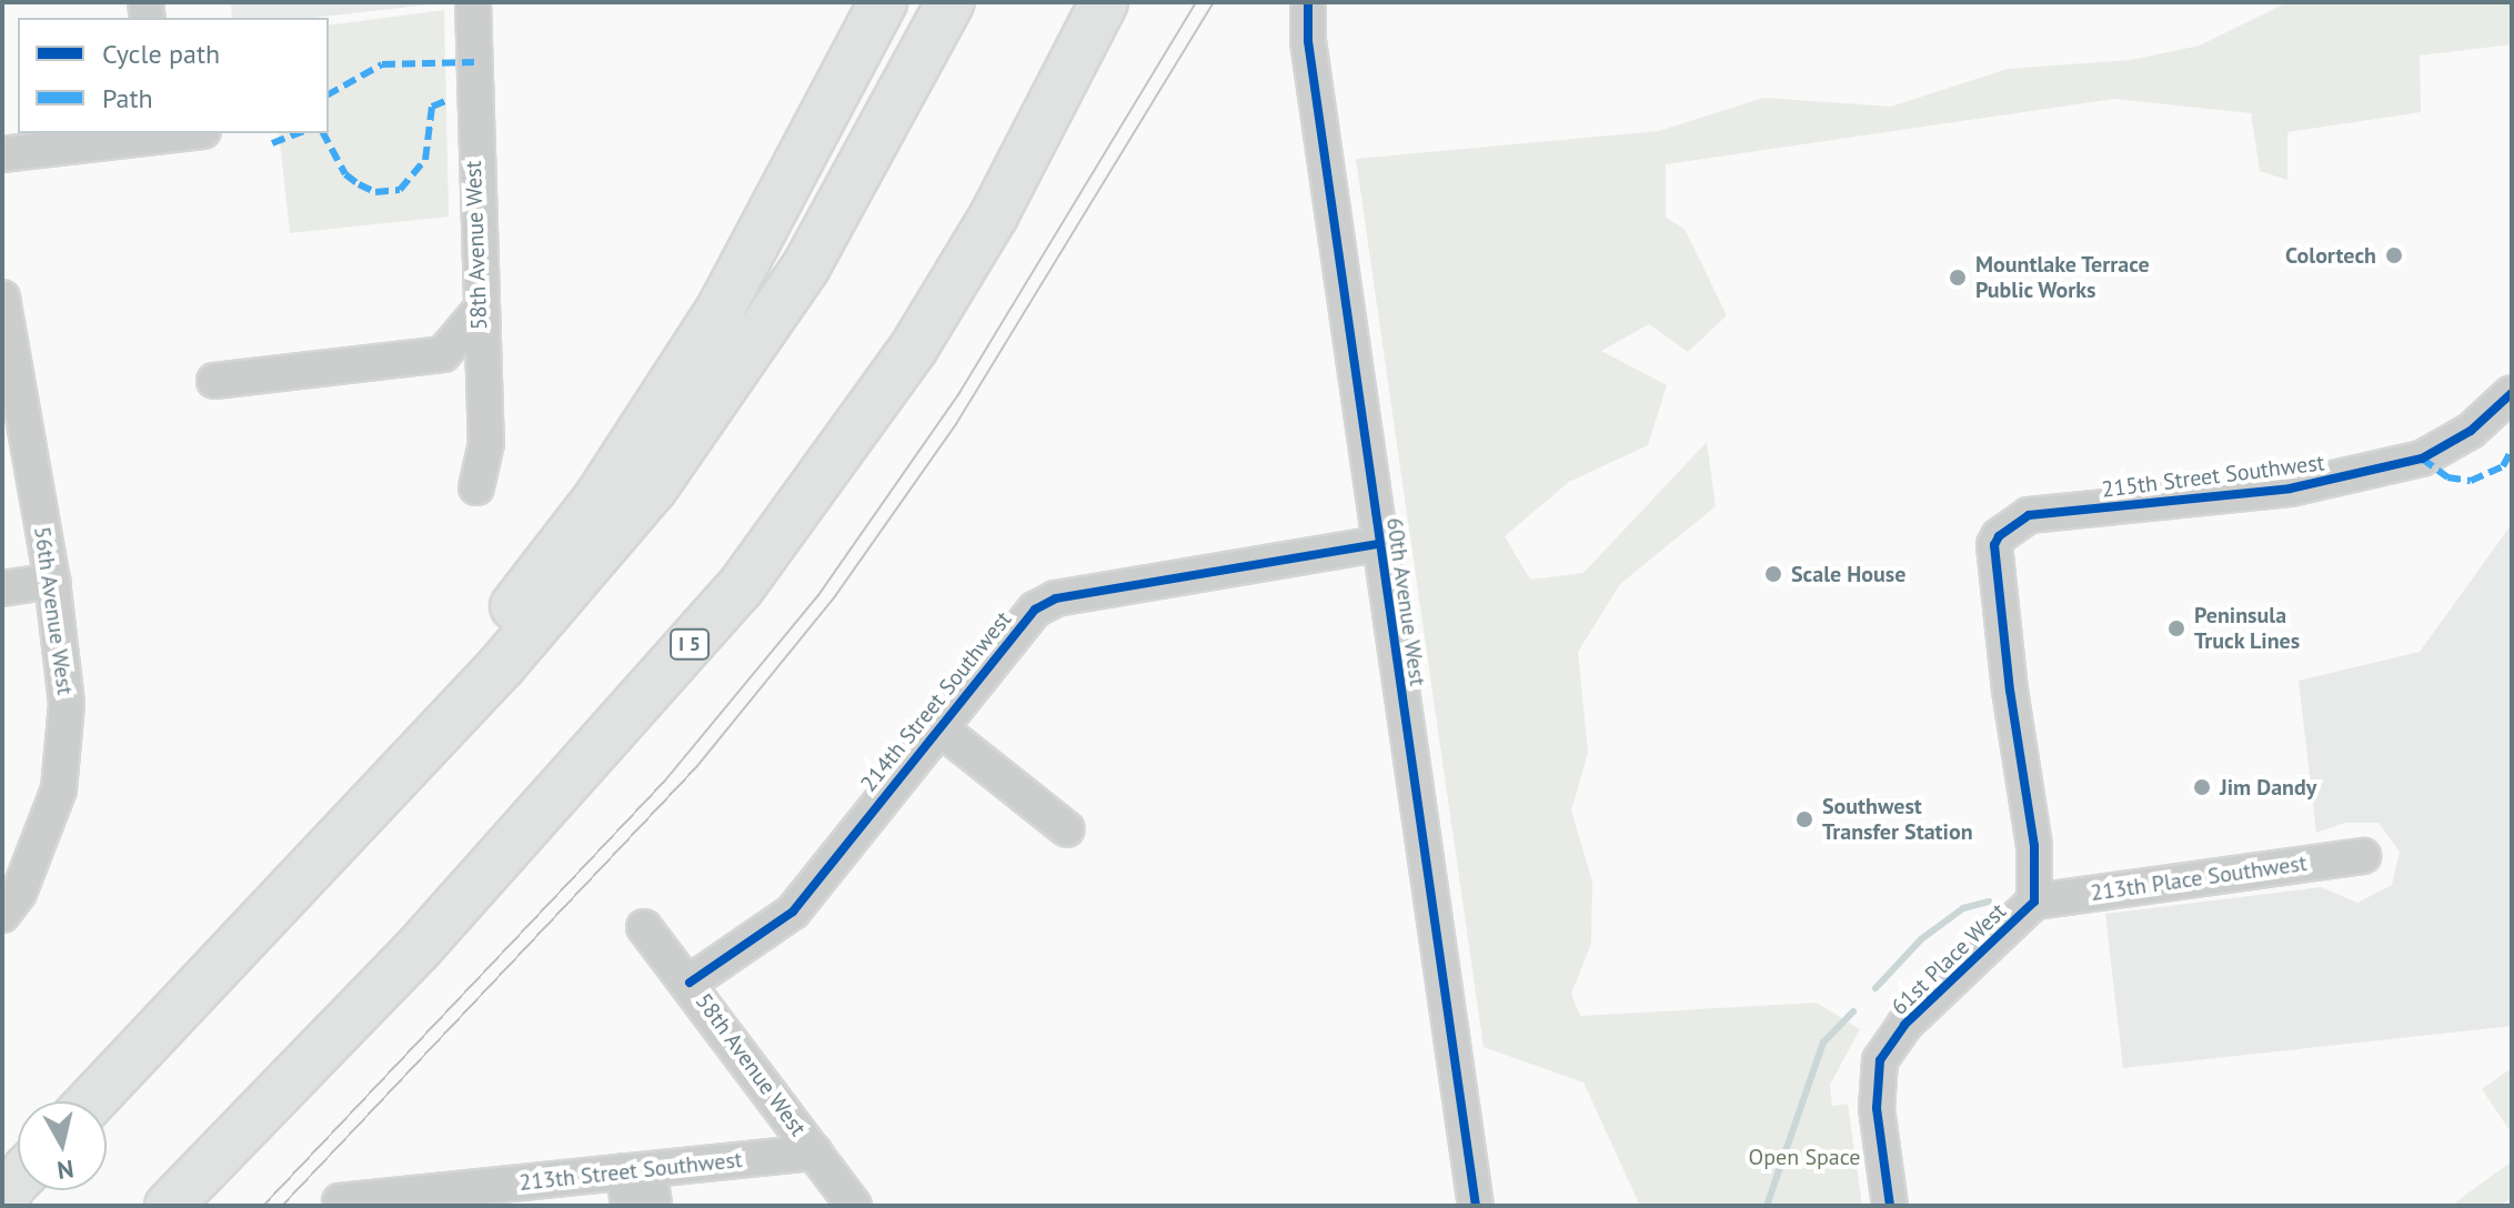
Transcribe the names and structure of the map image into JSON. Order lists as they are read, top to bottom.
{
  "streets": {
    "highway": ["I 5"],
    "street": [
      "58th Avenue West",
      "215th Street Southwest",
      "60th Avenue West",
      "56th Avenue West",
      "214th Street Southwest",
      "213th Place Southwest",
      "61st Place West",
      "213th Street Southwest"
    ]
  },
  "crossings": [
    ["58th Avenue West", "214th Street Southwest"],
    ["58th Avenue West", "213th Street Southwest"],
    ["215th Street Southwest", "61st Place West"],
    ["60th Avenue West", "214th Street Southwest"],
    ["213th Place Southwest", "61st Place West"]
  ],
  "parks": ["Open Space"],
  "places": [
    "Colortech",
    "Mountlake Terrace Public Works",
    "Scale House",
    "Peninsula Truck Lines",
    "Jim Dandy",
    "Southwest Transfer Station"
  ],
  "legend": ["Cycle path", "Path"],
  "north": "bottom"
}
